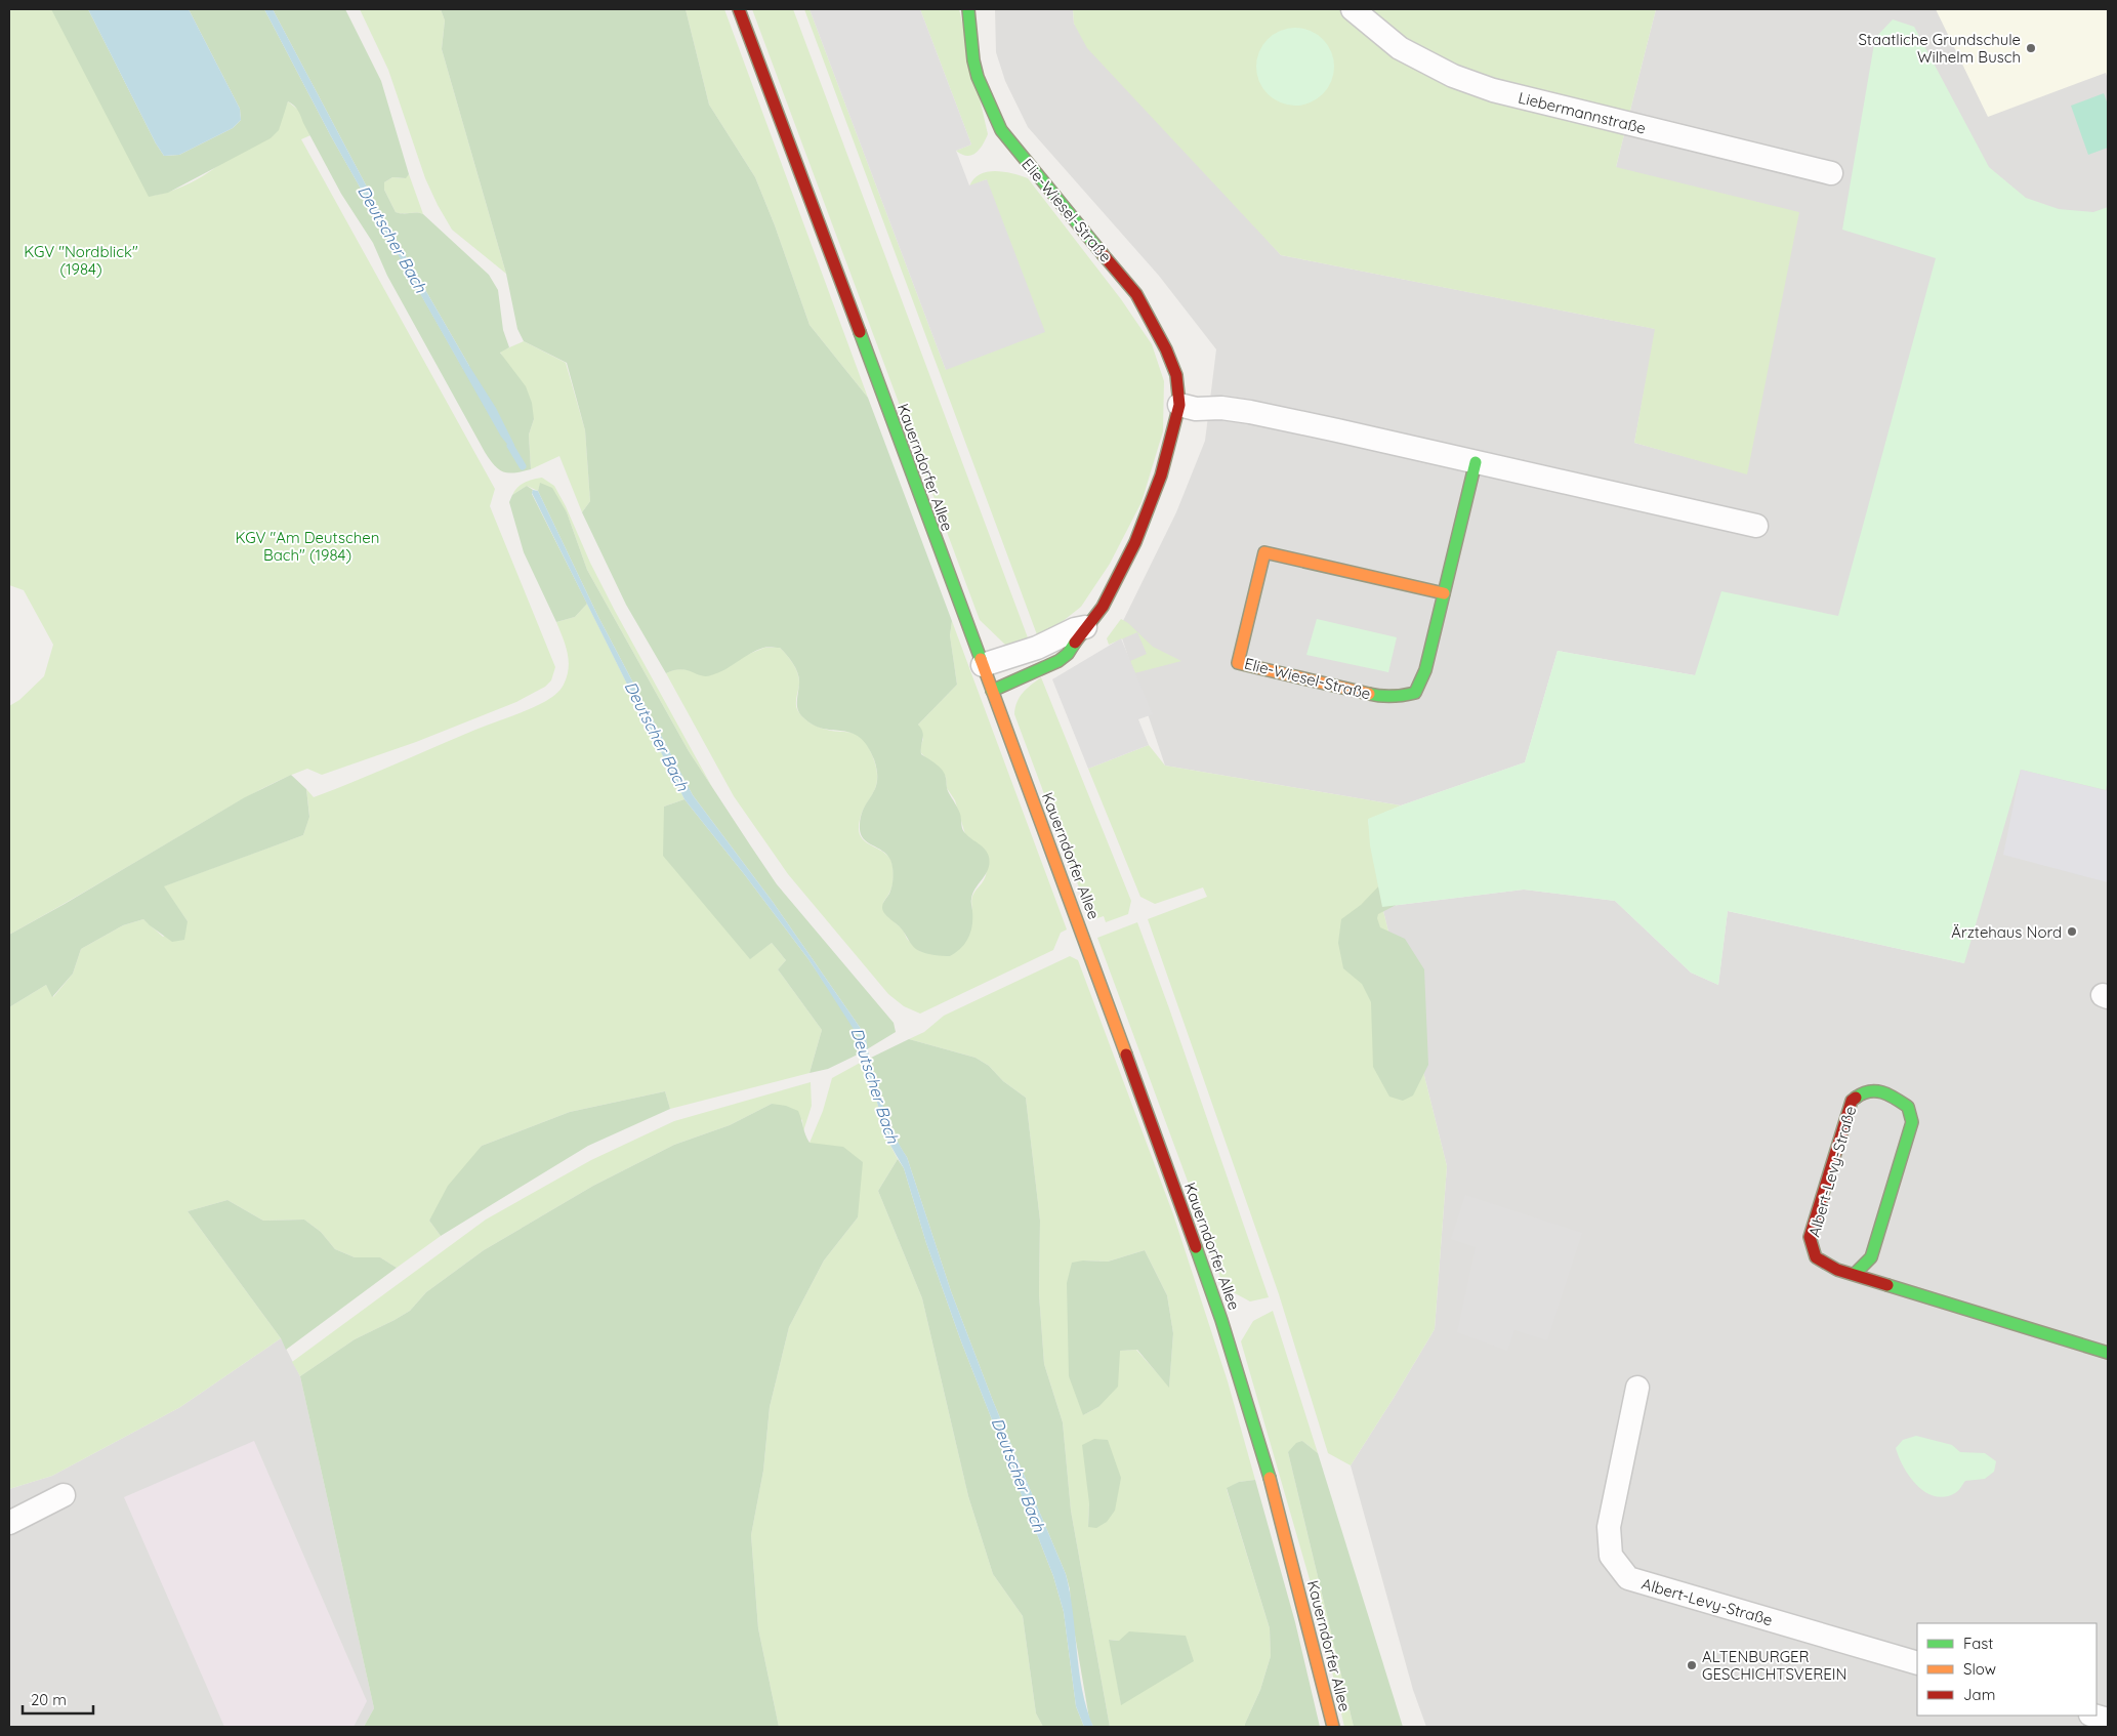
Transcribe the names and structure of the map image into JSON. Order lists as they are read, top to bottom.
{
  "streets": {
    "street": [
      "Liebermannstraße",
      "Elie-Wiesel-Straße",
      "Kauerndorfer Allee",
      "Albert-Levy-Straße"
    ]
  },
  "crossings": [
    ["Elie-Wiesel-Straße", "Kauerndorfer Allee"]
  ],
  "water": ["Deutscher Bach"],
  "parks": ["KGV \"Nordblick\" (1984)", "KGV \"Am Deutschen Bach\" (1984)"],
  "places": ["Staatliche Grundschule Wilhelm Busch", "Ärztehaus Nord", "ALTENBURGER GESCHICHTSVEREIN"],
  "legend": ["Fast", "Slow", "Jam"],
  "scale_bar": "20 m"
}
